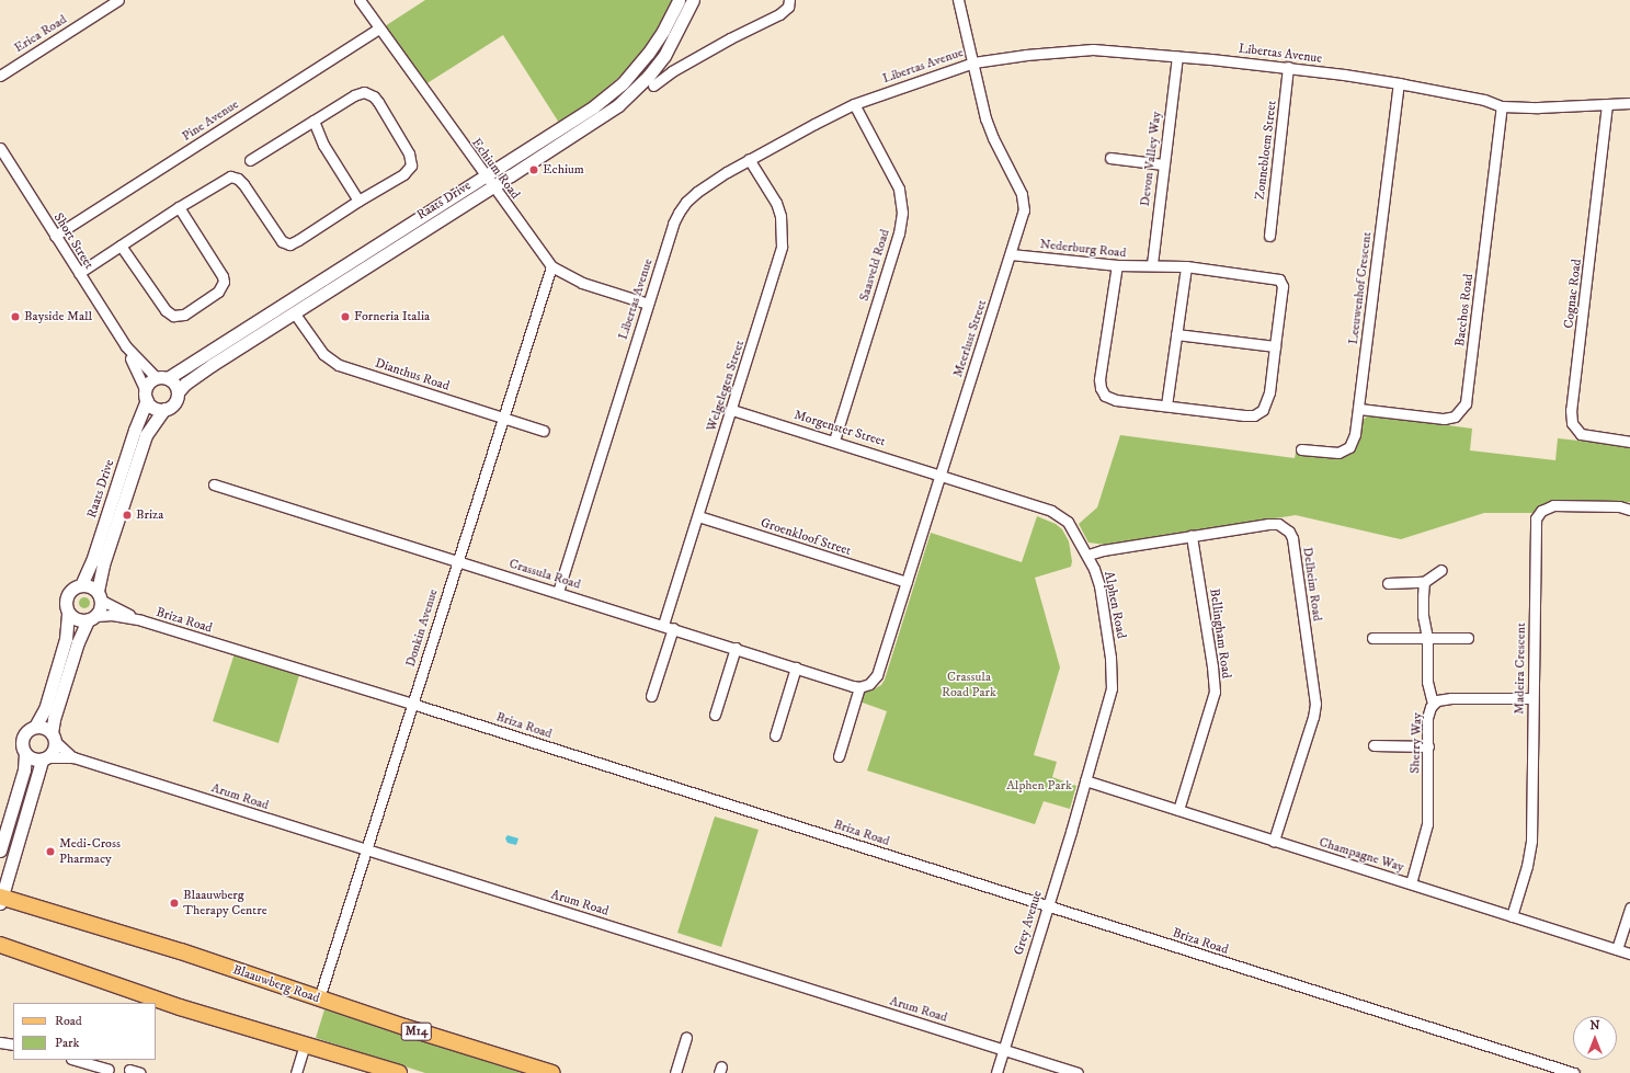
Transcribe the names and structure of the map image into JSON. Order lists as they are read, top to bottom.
{
  "streets": {
    "main road": ["Blaauwberg Road", "M14"],
    "street": [
      "Erica Road",
      "Libertas Avenue",
      "Pine Avenue",
      "Zonnebloem Street",
      "Devon Valley Way",
      "Echium Road",
      "Raats Drive",
      "Short Street",
      "Nederburg Road",
      "Saasveld Road",
      "Leeuwenhof Crescent",
      "Cognac Road",
      "Bacchos Road",
      "Meerlust Street",
      "Dianthus Road",
      "Welgelegen Street",
      "Morgenster Street",
      "Groenkloof Street",
      "Crassula Road",
      "Delheim Road",
      "Alphen Road",
      "Briza Road",
      "Donkin Avenue",
      "Bellingham Road",
      "Madeira Crescent",
      "Sherry Way",
      "Arum Road",
      "Champagne Way",
      "Grey Avenue"
    ]
  },
  "crossings": [
    ["Libertas Avenue", "Zonnebloem Street"],
    ["Libertas Avenue", "Devon Valley Way"],
    ["Libertas Avenue", "Echium Road"],
    ["Libertas Avenue", "Saasveld Road"],
    ["Libertas Avenue", "Leeuwenhof Crescent"],
    ["Libertas Avenue", "Cognac Road"],
    ["Libertas Avenue", "Bacchos Road"],
    ["Libertas Avenue", "Meerlust Street"],
    ["Libertas Avenue", "Welgelegen Street"],
    ["Libertas Avenue", "Crassula Road"],
    ["Pine Avenue", "Echium Road"],
    ["Pine Avenue", "Short Street"],
    ["Devon Valley Way", "Nederburg Road"],
    ["Echium Road", "Raats Drive"],
    ["Echium Road", "Donkin Avenue"],
    ["Raats Drive", "Short Street"],
    ["Raats Drive", "Dianthus Road"],
    ["Raats Drive", "Briza Road"],
    ["Nederburg Road", "Meerlust Street"],
    ["Saasveld Road", "Morgenster Street"],
    ["Leeuwenhof Crescent", "Bacchos Road"],
    ["Meerlust Street", "Morgenster Street"],
    ["Meerlust Street", "Groenkloof Street"],
    ["Meerlust Street", "Crassula Road"],
    ["Meerlust Street", "Alphen Road"],
    ["Dianthus Road", "Donkin Avenue"],
    ["Welgelegen Street", "Morgenster Street"],
    ["Welgelegen Street", "Groenkloof Street"],
    ["Welgelegen Street", "Crassula Road"],
    ["Morgenster Street", "Alphen Road"],
    ["Crassula Road", "Donkin Avenue"],
    ["Delheim Road", "Alphen Road"],
    ["Delheim Road", "Bellingham Road"],
    ["Delheim Road", "Champagne Way"],
    ["Alphen Road", "Champagne Way"],
    ["Alphen Road", "Grey Avenue"],
    ["Briza Road", "Donkin Avenue"],
    ["Briza Road", "Grey Avenue"],
    ["Donkin Avenue", "Arum Road"],
    ["Donkin Avenue", "Blaauwberg Road"],
    ["Bellingham Road", "Champagne Way"],
    ["Madeira Crescent", "Sherry Way"],
    ["Madeira Crescent", "Champagne Way"],
    ["Sherry Way", "Champagne Way"],
    ["Arum Road", "Grey Avenue"],
    ["Champagne Way", "Grey Avenue"]
  ],
  "parks": ["Crassula Road Park", "Alphen Park"],
  "places": [
    "Echium",
    "Bayside Mall",
    "Forneria Italia",
    "Briza",
    "Medi-Cross Pharmacy",
    "Blaauwberg Therapy Centre"
  ],
  "legend": ["Road", "Park"],
  "north": "top"
}
